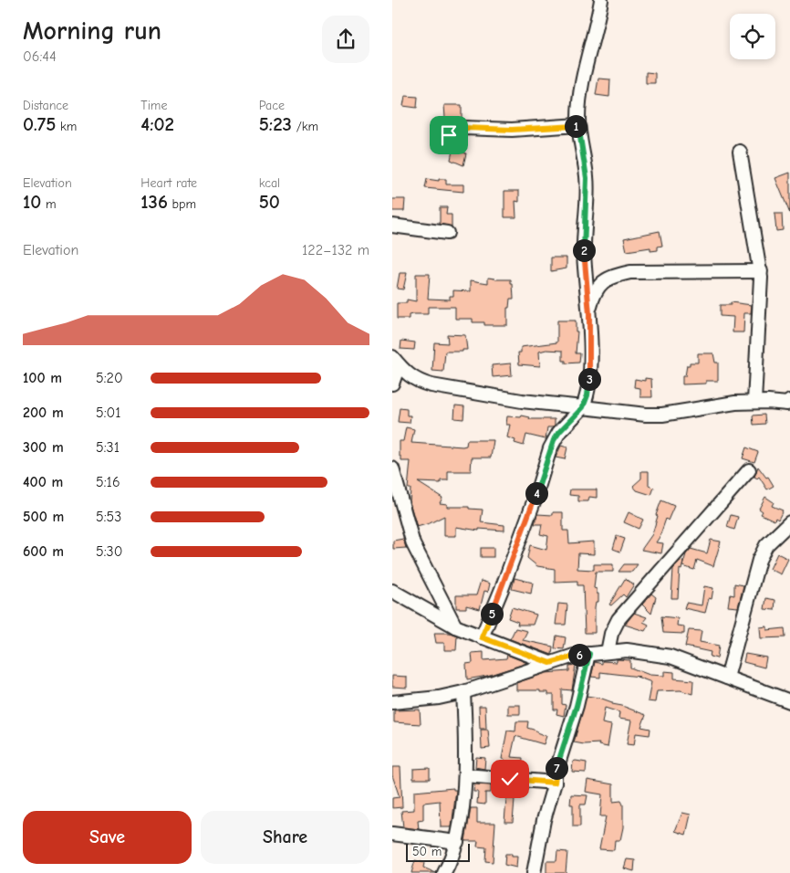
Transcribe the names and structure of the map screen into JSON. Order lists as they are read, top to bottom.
{
  "scale_bar": "50 m",
  "page": {
    "heading": ["Morning run", "06:44"],
    "stats": [
      ["Distance", "0.75 km"],
      ["Time", "4:02"],
      ["Pace", "5:23 /km"],
      ["Elevation", "10 m"],
      ["Heart rate", "136 bpm"],
      ["kcal", "50"]
    ],
    "pins": [
      "1",
      "2",
      "3",
      "4",
      "5",
      "6",
      "7"
    ],
    "chart": ["Elevation", "122–132 m"],
    "list": [
      {
        "name": "100 m",
        "note": "5:20"
      },
      {
        "name": "200 m",
        "note": "5:01"
      },
      {
        "name": "300 m",
        "note": "5:31"
      },
      {
        "name": "400 m",
        "note": "5:16"
      },
      {
        "name": "500 m",
        "note": "5:53"
      },
      {
        "name": "600 m",
        "note": "5:30"
      }
    ],
    "buttons": ["Save", "Share"],
    "scale": "50 m"
  }
}
